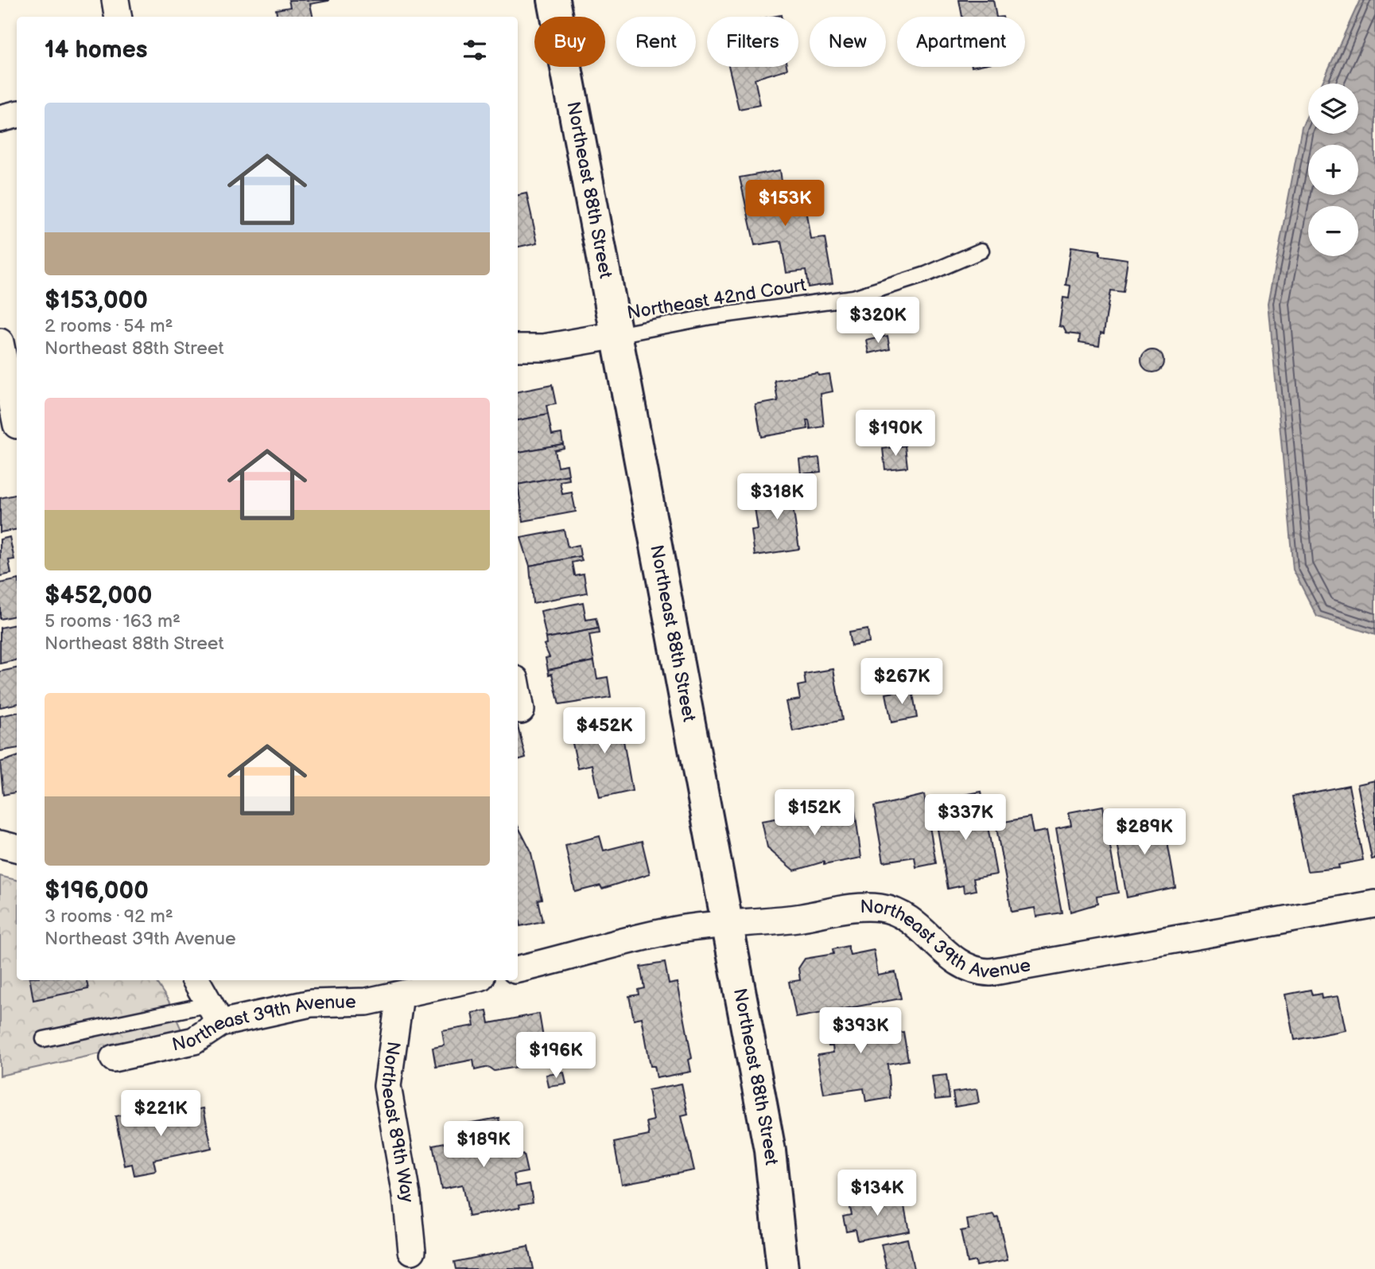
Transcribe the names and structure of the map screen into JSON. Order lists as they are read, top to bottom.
{
  "streets": {
    "street": ["Northeast 88th Street", "Northeast 39th Avenue", "Northeast 89th Way"],
    "lane": ["Northeast 42nd Court"]
  },
  "crossings": [
    ["Northeast 88th Street", "Northeast 42nd Court"],
    ["Northeast 88th Street", "Northeast 39th Avenue"],
    ["Northeast 39th Avenue", "Northeast 89th Way"]
  ],
  "page": {
    "chip": [
      "Buy",
      "Rent",
      "Filters",
      "New",
      "Apartment"
    ],
    "heading": "14 homes",
    "map_buttons": ["+", "−"],
    "list": [
      {
        "name": "$153,000",
        "note": "2 rooms · 54 m² · Northeast 88th Street"
      },
      {
        "name": "$452,000",
        "note": "5 rooms · 163 m² · Northeast 88th Street"
      },
      {
        "name": "$196,000",
        "note": "3 rooms · 92 m² · Northeast 39th Avenue"
      }
    ],
    "price": [
      "$153K",
      "$320K",
      "$190K",
      "$318K",
      "$267K",
      "$452K",
      "$152K",
      "$337K",
      "$289K",
      "$393K",
      "$196K",
      "$221K",
      "$189K",
      "$134K"
    ]
  }
}
